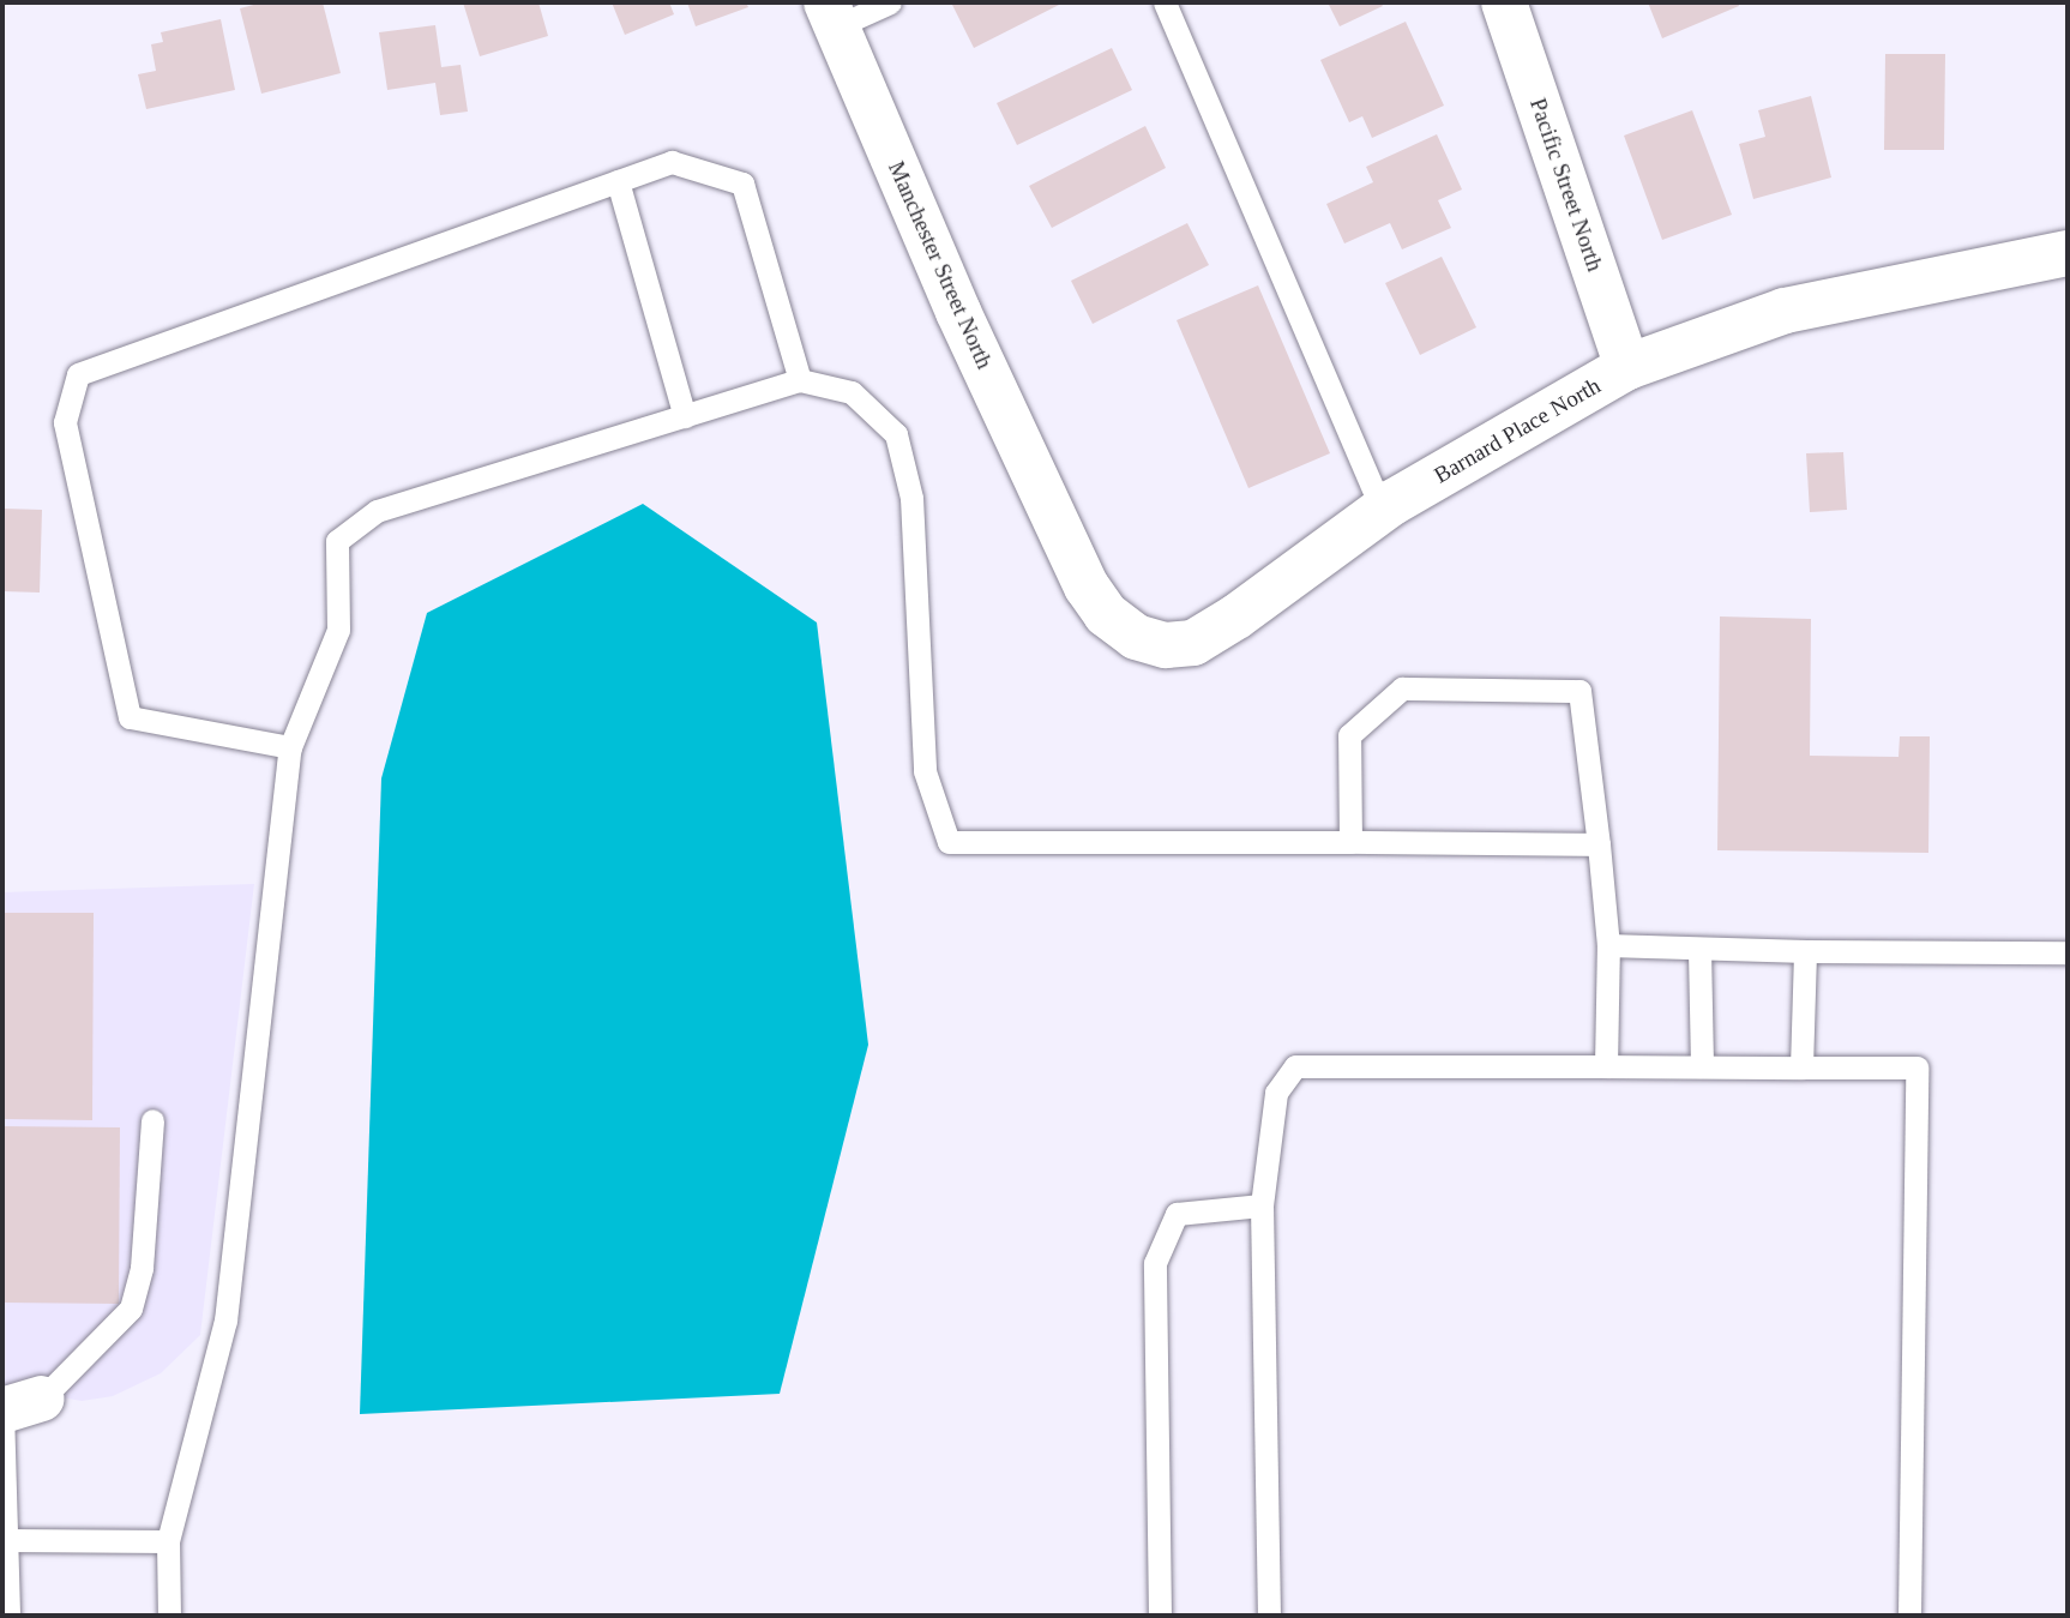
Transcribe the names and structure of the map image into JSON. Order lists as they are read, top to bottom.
{
  "streets": {
    "street": ["Pacific Street North", "Manchester Street North", "Barnard Place North"]
  },
  "crossings": [
    ["Pacific Street North", "Barnard Place North"],
    ["Manchester Street North", "Barnard Place North"]
  ]
}
